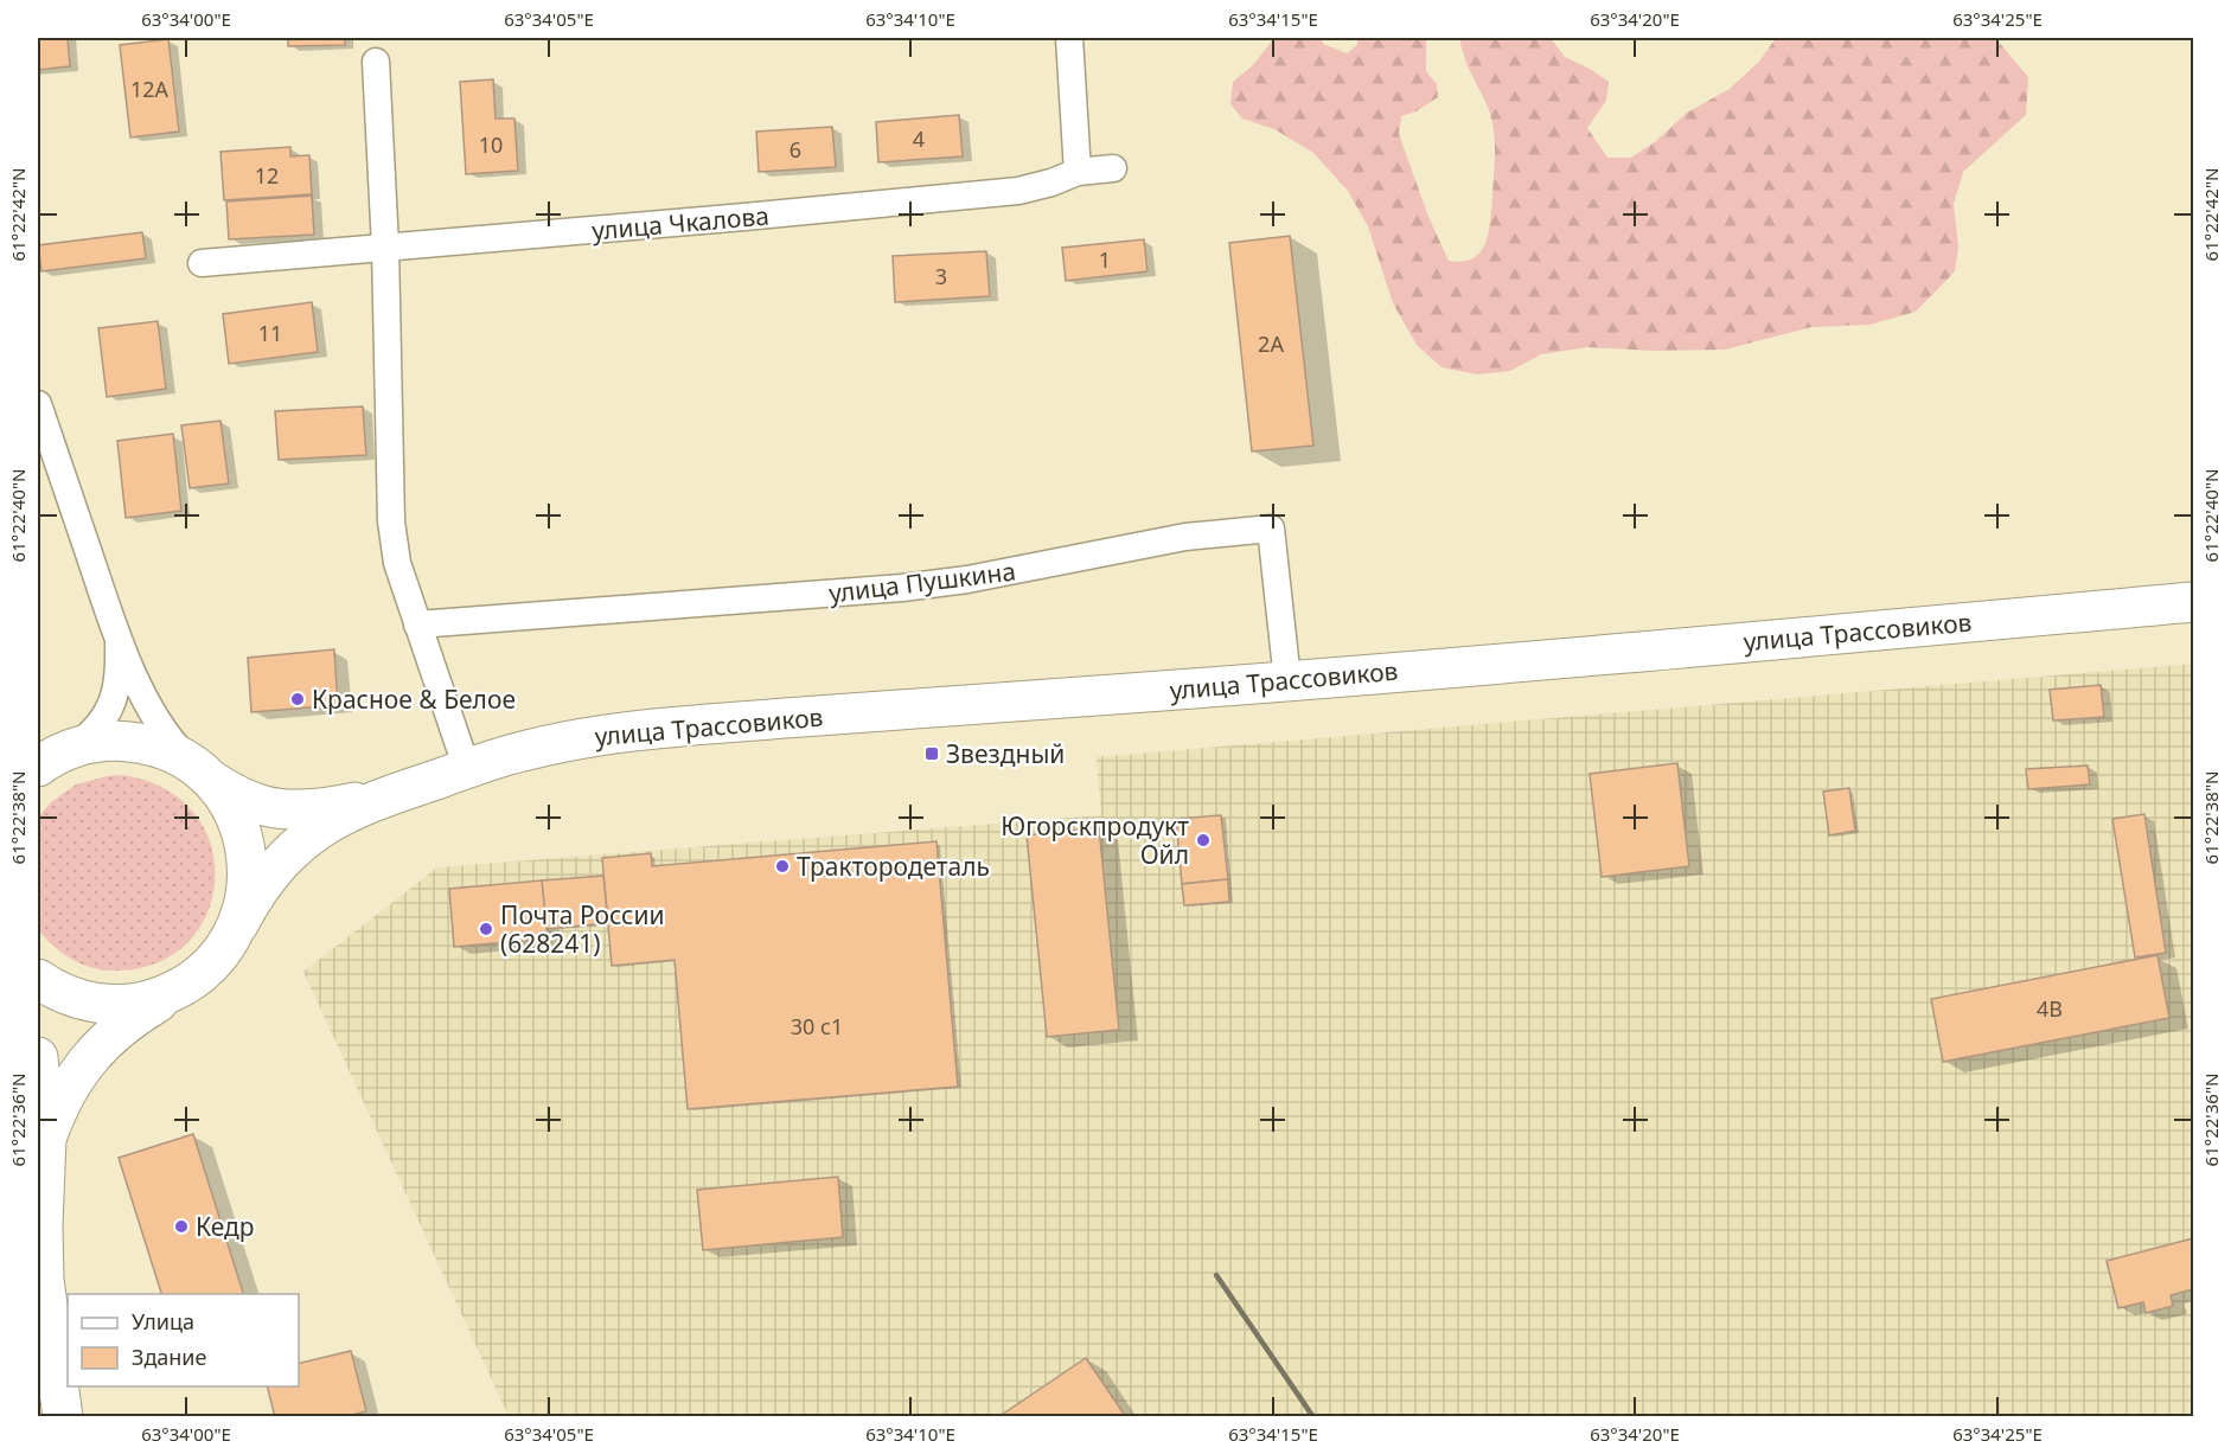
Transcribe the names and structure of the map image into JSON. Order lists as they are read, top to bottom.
{
  "streets": {
    "main road": ["улица Трассовиков"],
    "street": ["улица Чкалова", "улица Пушкина"]
  },
  "crossings": [
    ["улица Пушкина", "улица Трассовиков"]
  ],
  "places": {
    "other": [
      "Красное & Белое",
      "Югорскпродукт Ойл",
      "Трактородеталь",
      "Почта России (628241)",
      "Кедр"
    ],
    "transit": ["Звездный"]
  },
  "house_numbers": [
    "12А",
    "4",
    "10",
    "6",
    "12",
    "1",
    "3",
    "11",
    "2А",
    "4В",
    "30 с1"
  ],
  "legend": ["Улица", "Здание"],
  "coordinates": [
    "63°34'00\"E",
    "63°34'05\"E",
    "63°34'10\"E",
    "63°34'15\"E",
    "63°34'20\"E",
    "63°34'25\"E",
    "61°22'42\"N",
    "61°22'40\"N",
    "61°22'38\"N",
    "61°22'36\"N"
  ]
}
